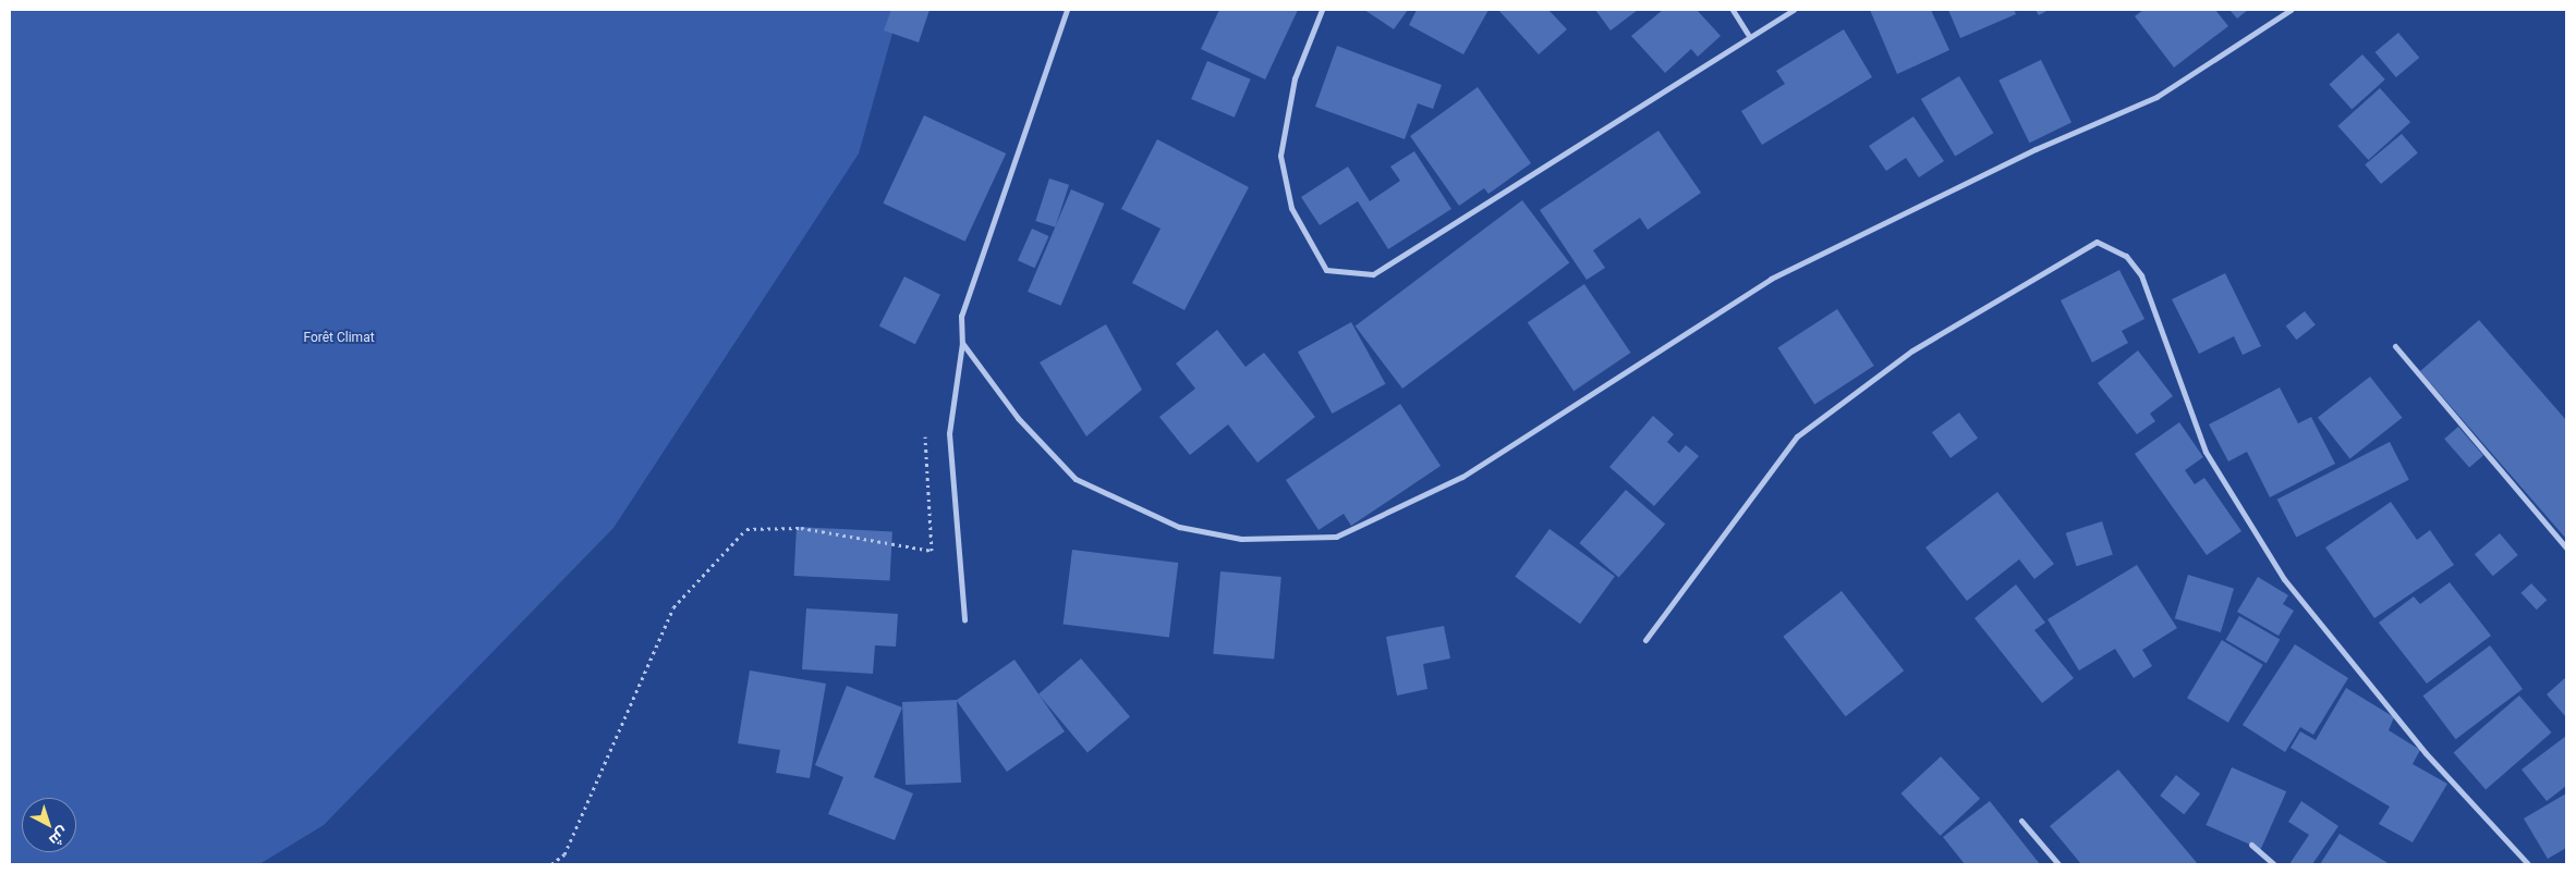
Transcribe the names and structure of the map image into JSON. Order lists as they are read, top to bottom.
{
  "parks": ["Forêt Climat"],
  "north": "bottom right"
}
